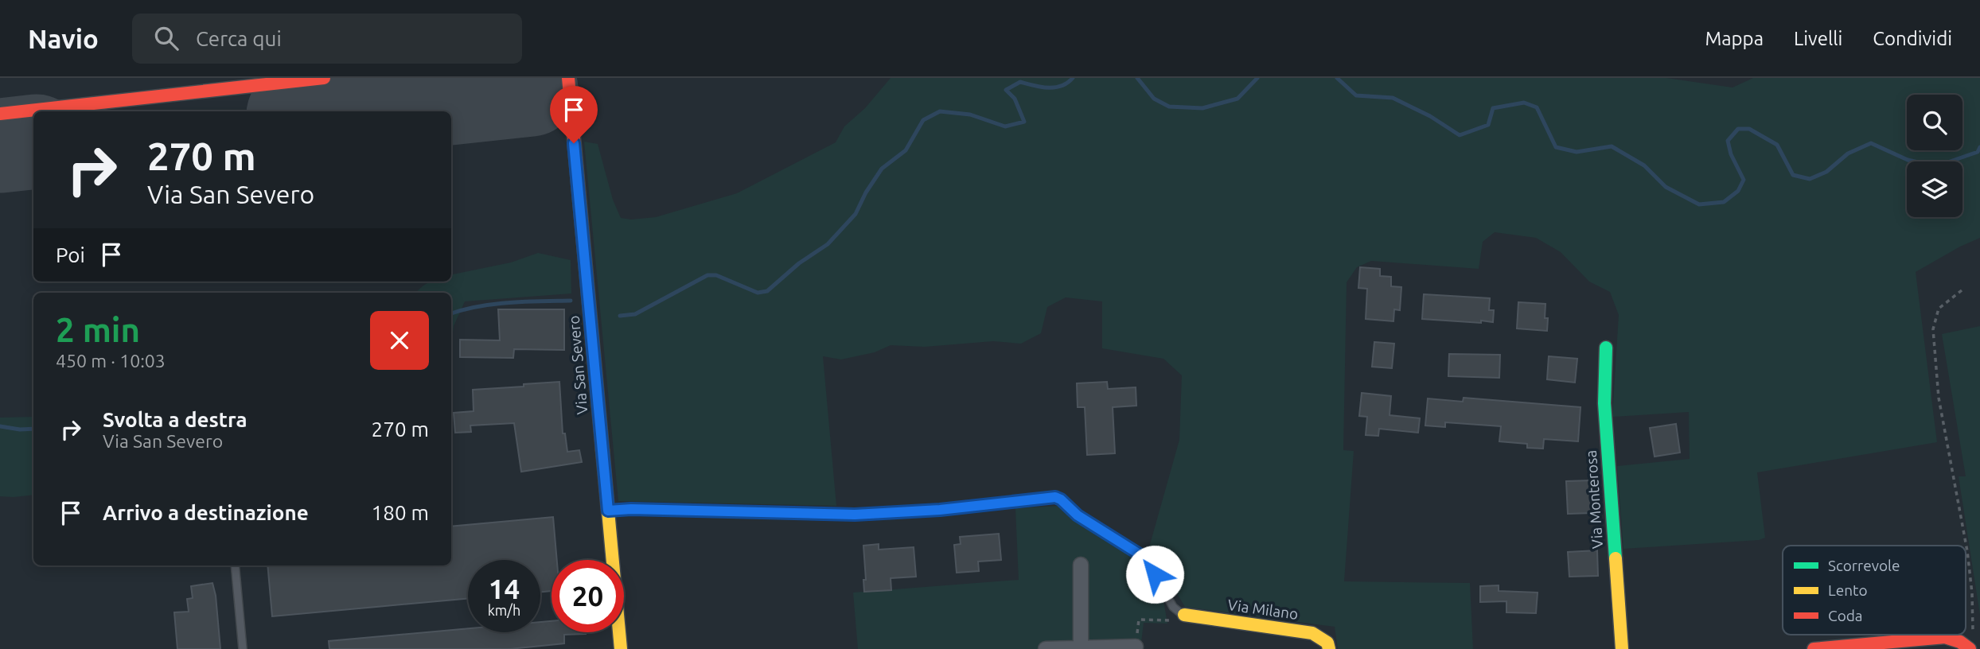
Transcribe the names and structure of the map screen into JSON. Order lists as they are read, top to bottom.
{
  "streets": {
    "street": ["Via San Severo", "Via Monterosa", "Via Milano"]
  },
  "legend": ["Scorrevole", "Lento", "Coda"],
  "page": {
    "header": "Navio",
    "search": "Cerca qui",
    "nav": ["Mappa", "Livelli", "Condividi"],
    "turn": ["270 m", "Via San Severo"],
    "then": "Poi",
    "heading": ["2 min", "450 m · 10:03"],
    "list": [
      {
        "name": "Svolta a destra",
        "note": "Via San Severo",
        "value": "270 m"
      },
      {
        "name": "Arrivo a destinazione",
        "value": "180 m"
      }
    ],
    "speed": "14 km/h",
    "limit": "20"
  }
}
